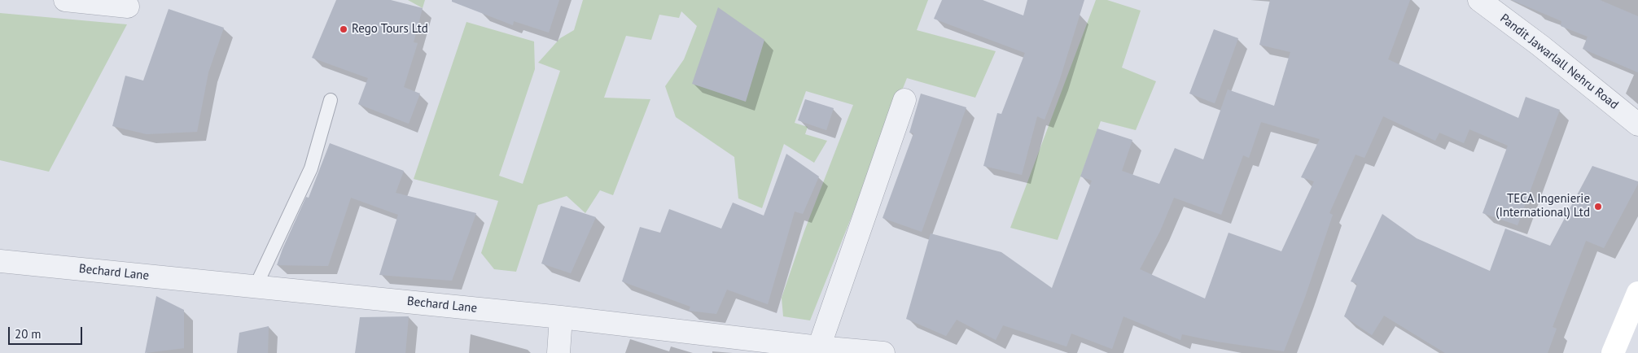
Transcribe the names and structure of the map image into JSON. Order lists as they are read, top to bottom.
{
  "streets": {
    "street": ["Pandit Jawarlall Nehru Road", "Bechard Lane"]
  },
  "places": ["Rego Tours Ltd", "TECA Ingenierie (International) Ltd"],
  "scale_bar": "20 m"
}
